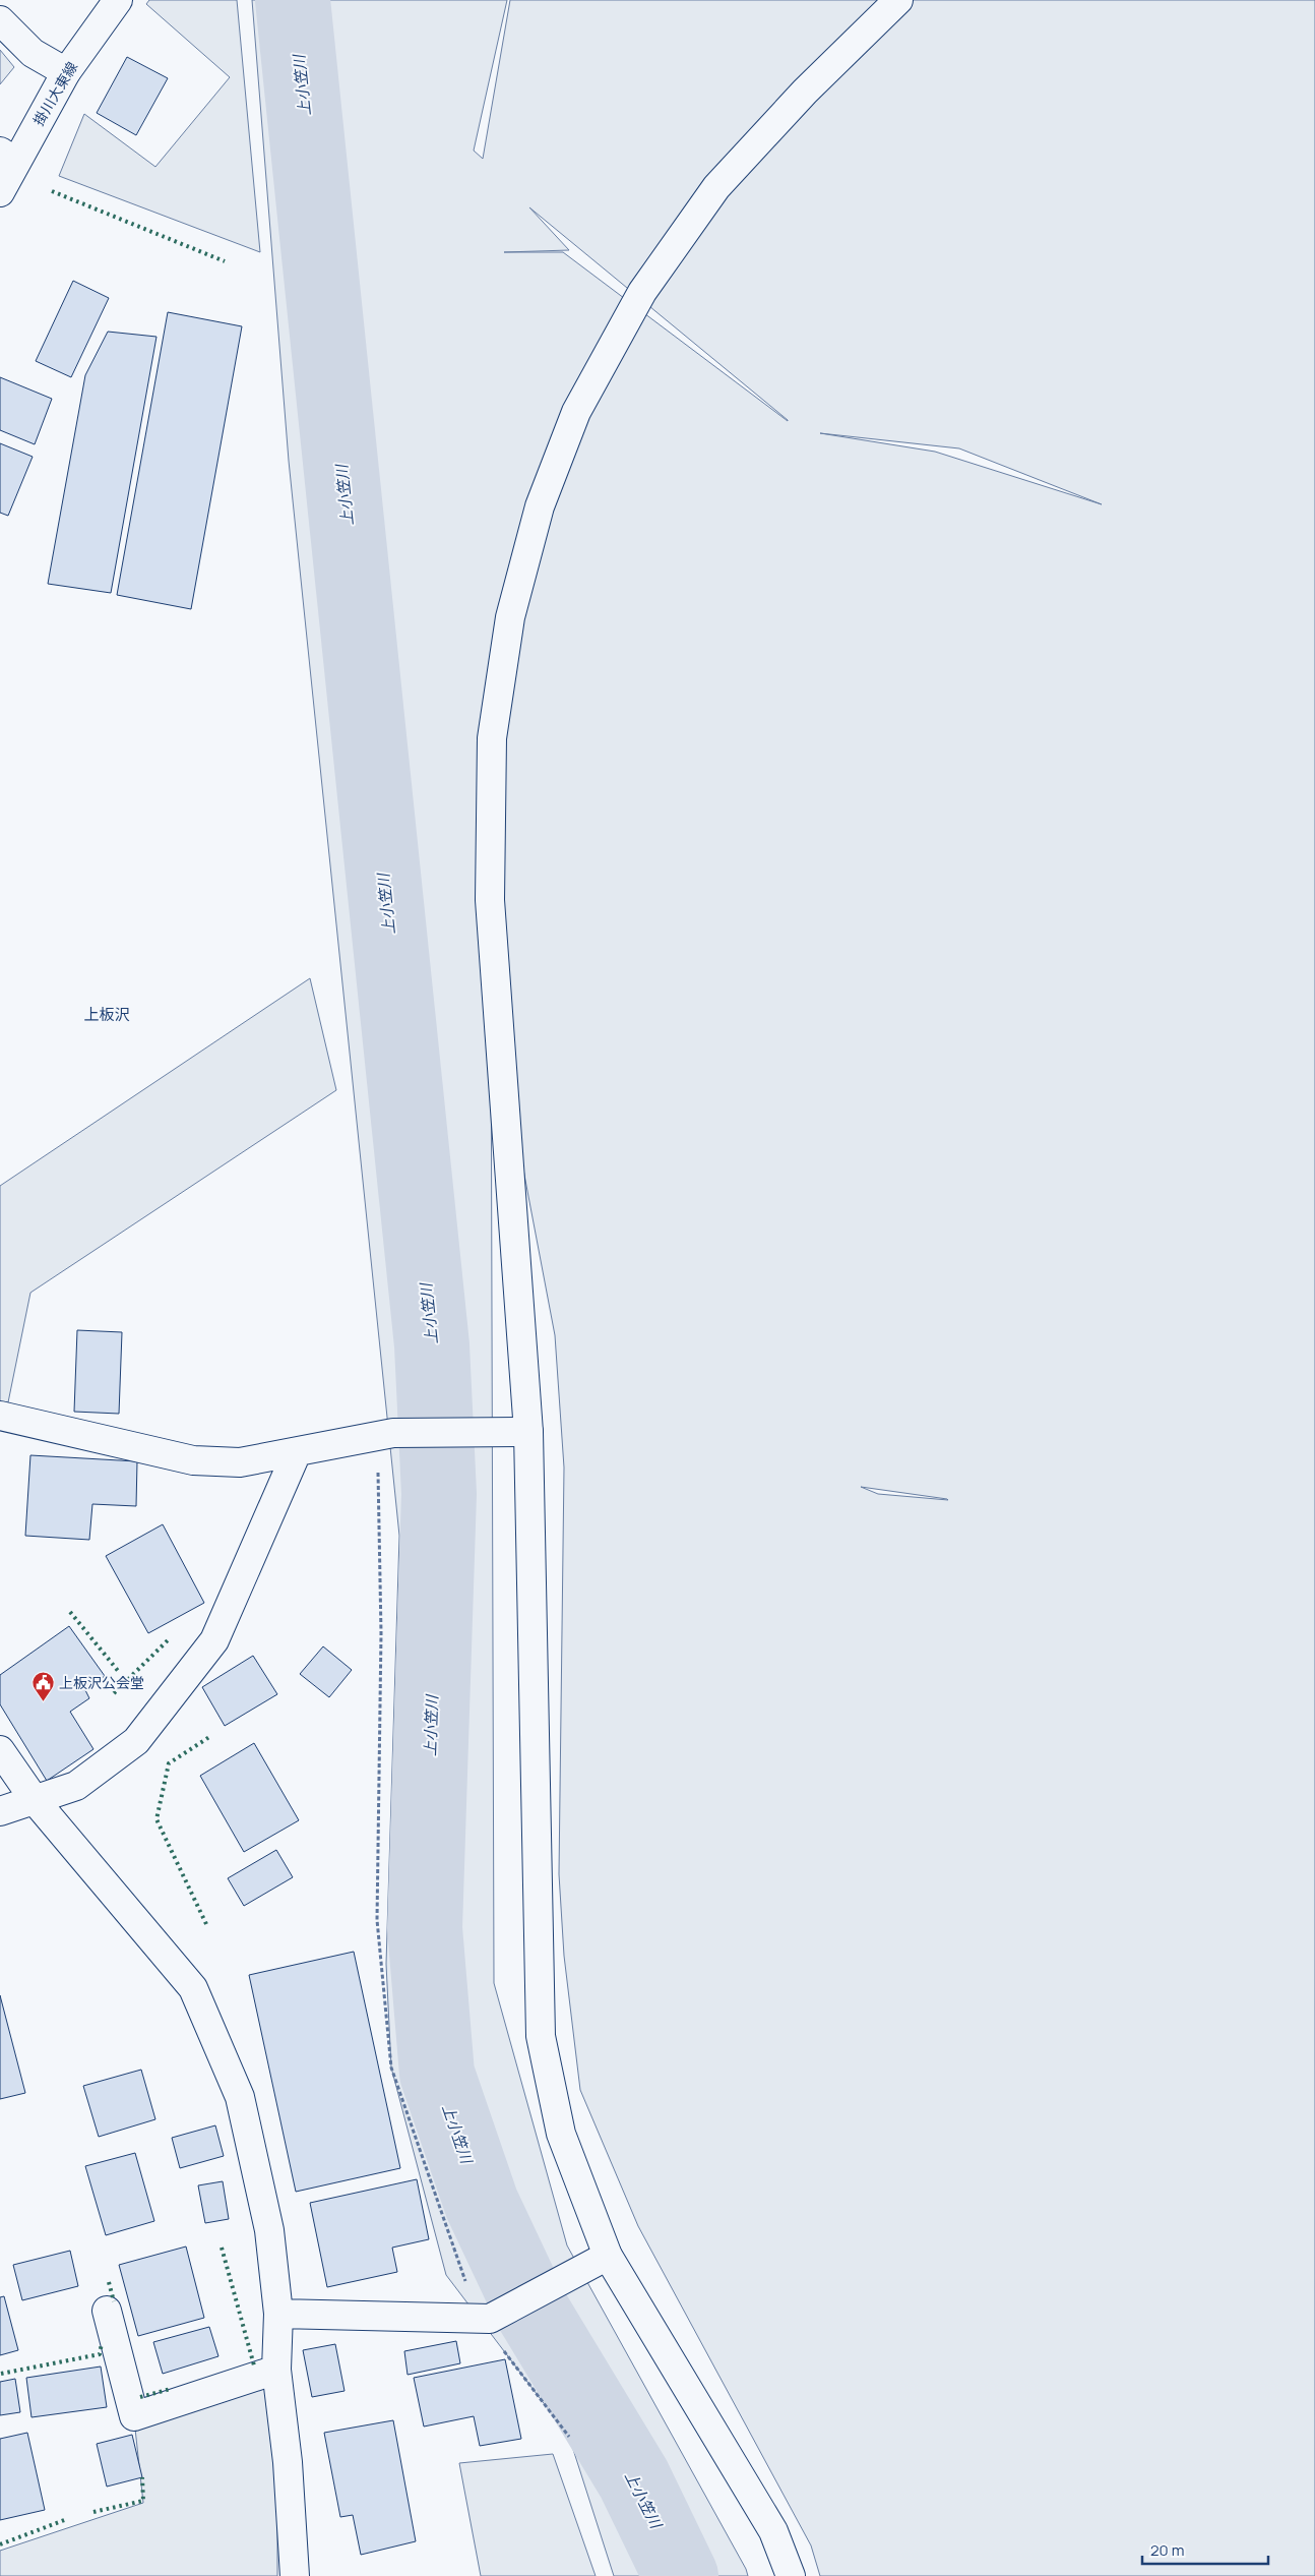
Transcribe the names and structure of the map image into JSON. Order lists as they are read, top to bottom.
{
  "streets": {
    "street": ["掛川大東線"]
  },
  "districts": ["上板沢"],
  "water": ["上小笠川"],
  "places": {
    "public building": ["上板沢公会堂"]
  },
  "scale_bar": "20 m"
}
